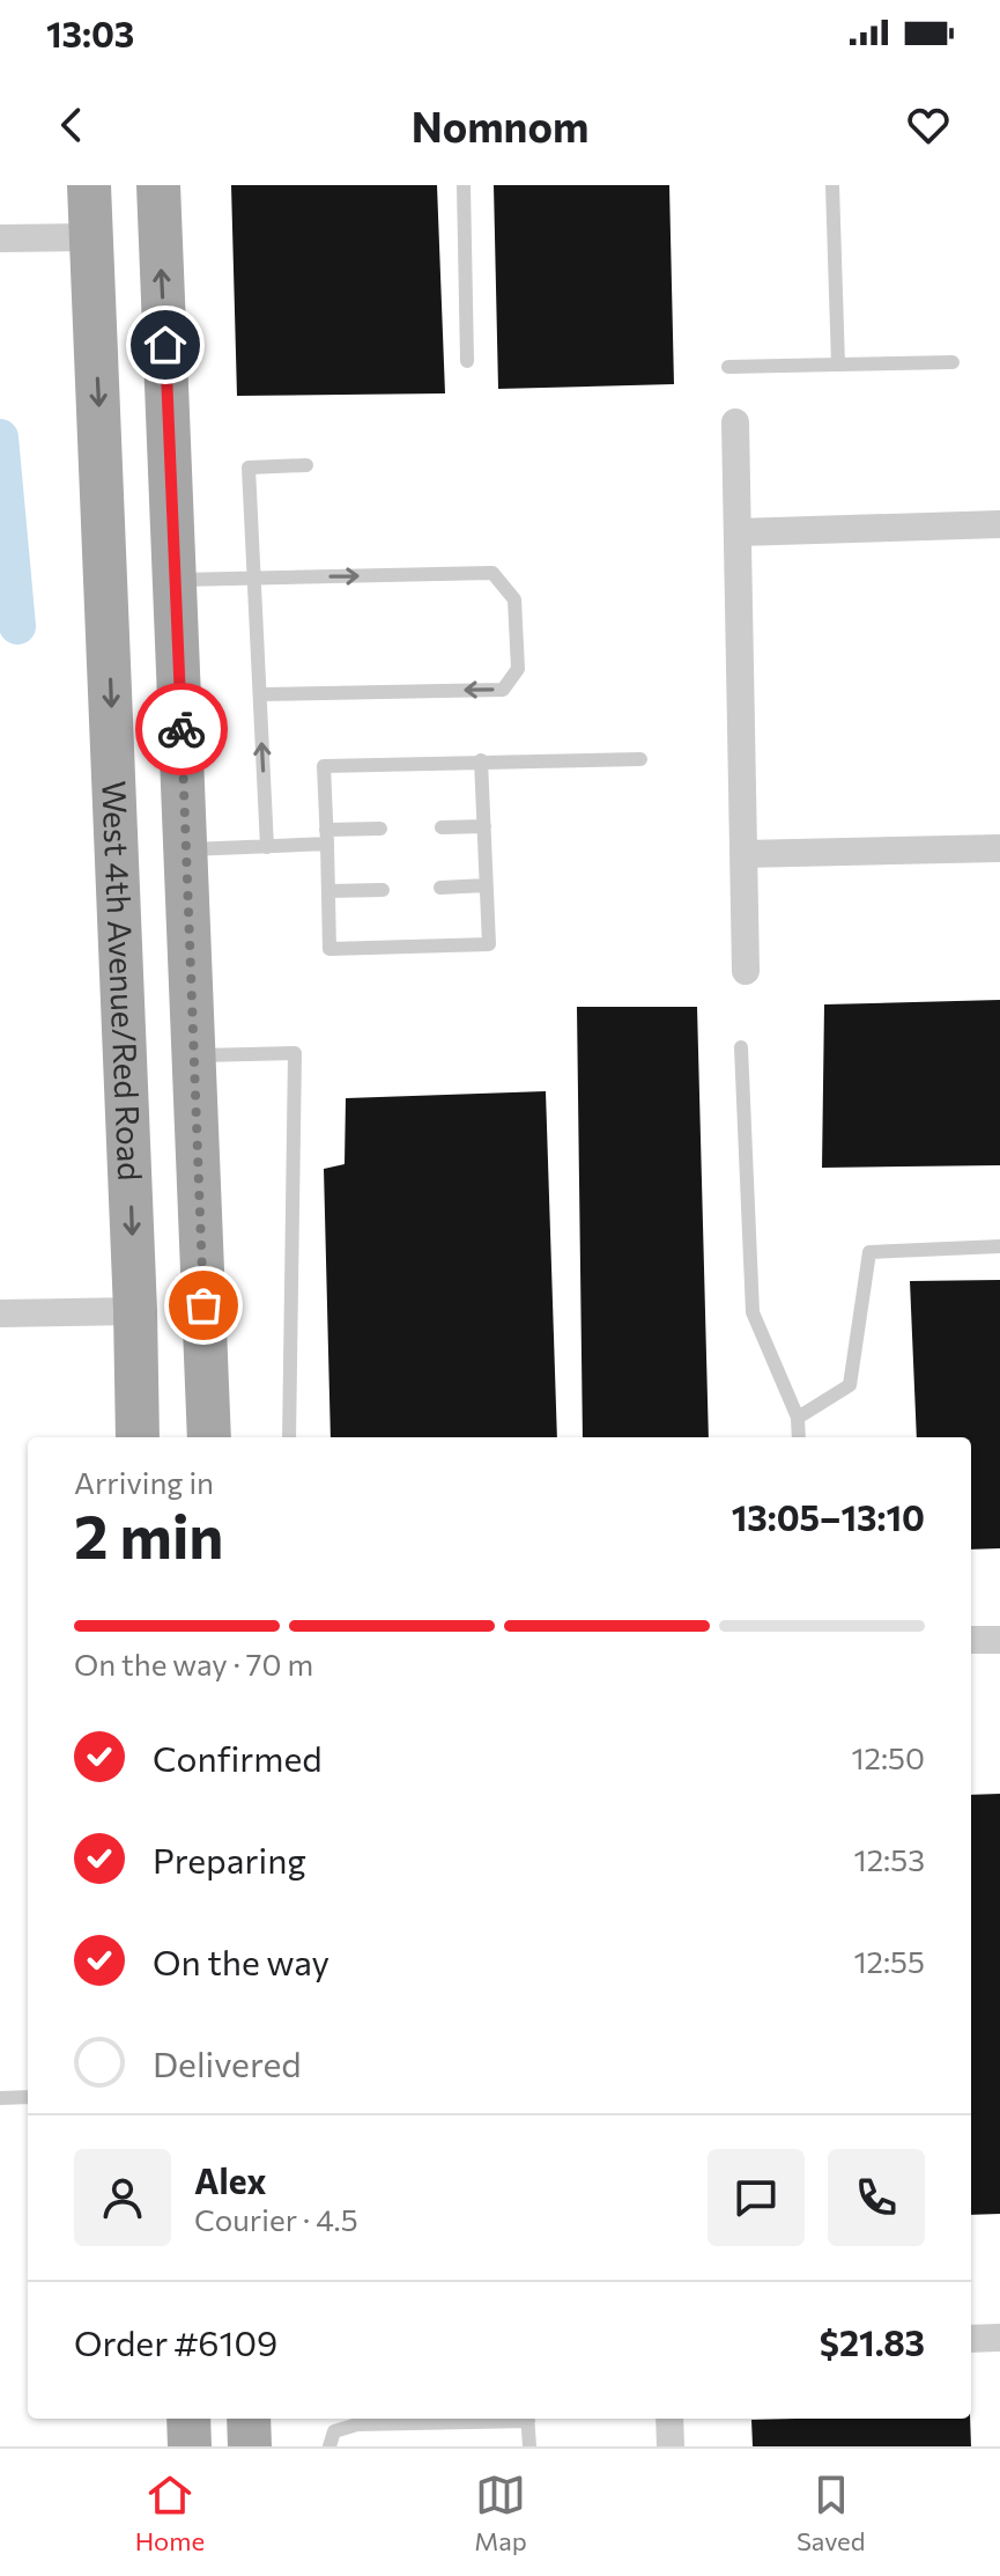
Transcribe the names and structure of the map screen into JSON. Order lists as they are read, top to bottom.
{
  "streets": {
    "main road": ["West 4th Avenue/Red Road"]
  },
  "page": {
    "status": "13:03",
    "header": "Nomnom",
    "heading": ["2 min", "Arriving in", "13:05–13:10"],
    "panel": [
      "Alex",
      "Courier · 4.5",
      "Order #6109",
      "$21.83"
    ],
    "bar": "On the way · 70 m",
    "list": [
      ["Confirmed", "12:50"],
      ["Preparing", "12:53"],
      ["On the way", "12:55"],
      "Delivered"
    ],
    "tabs": ["Home", "Map", "Saved"]
  }
}
